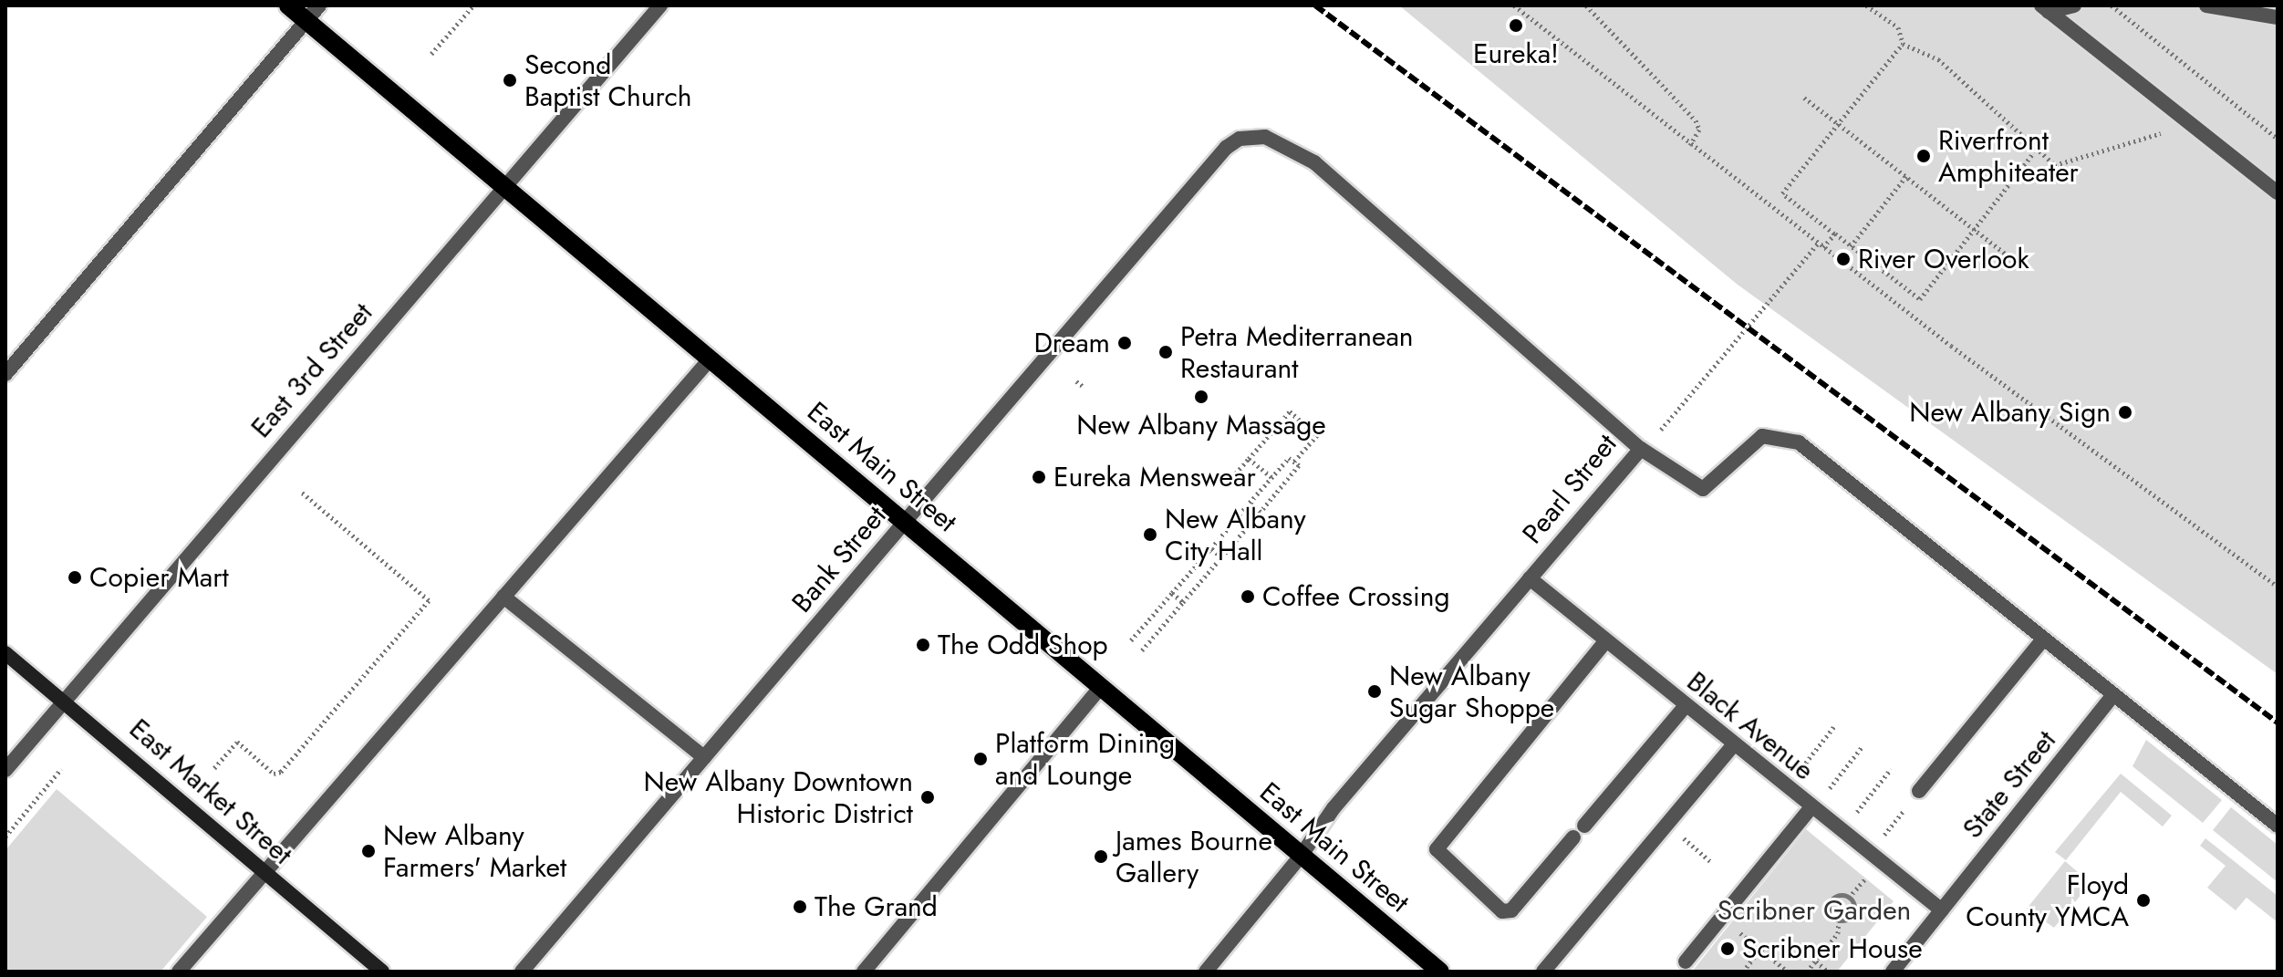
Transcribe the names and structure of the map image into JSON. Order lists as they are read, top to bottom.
{
  "streets": {
    "main road": ["East Main Street"],
    "street": [
      "East 3rd Street",
      "Pearl Street",
      "Bank Street",
      "Black Avenue",
      "State Street",
      "East Market Street"
    ]
  },
  "crossings": [
    ["East 3rd Street", "East Main Street"],
    ["East 3rd Street", "East Market Street"],
    ["East Main Street", "Pearl Street"],
    ["East Main Street", "Bank Street"],
    ["Pearl Street", "Bank Street"],
    ["Pearl Street", "Black Avenue"],
    ["Black Avenue", "State Street"]
  ],
  "parks": ["Scribner Garden"],
  "places": [
    "Eureka!",
    "Second Baptist Church",
    "Riverfront Amphiteater",
    "River Overlook",
    "Dream",
    "Petra Mediterranean Restaurant",
    "New Albany Massage",
    "New Albany Sign",
    "Eureka Menswear",
    "New Albany City Hall",
    "Copier Mart",
    "Coffee Crossing",
    "The Odd Shop",
    "New Albany Sugar Shoppe",
    "Platform Dining and Lounge",
    "New Albany Downtown Historic District",
    "New Albany Farmers' Market",
    "James Bourne Gallery",
    "Floyd County YMCA",
    "The Grand",
    "Scribner House"
  ]
}
